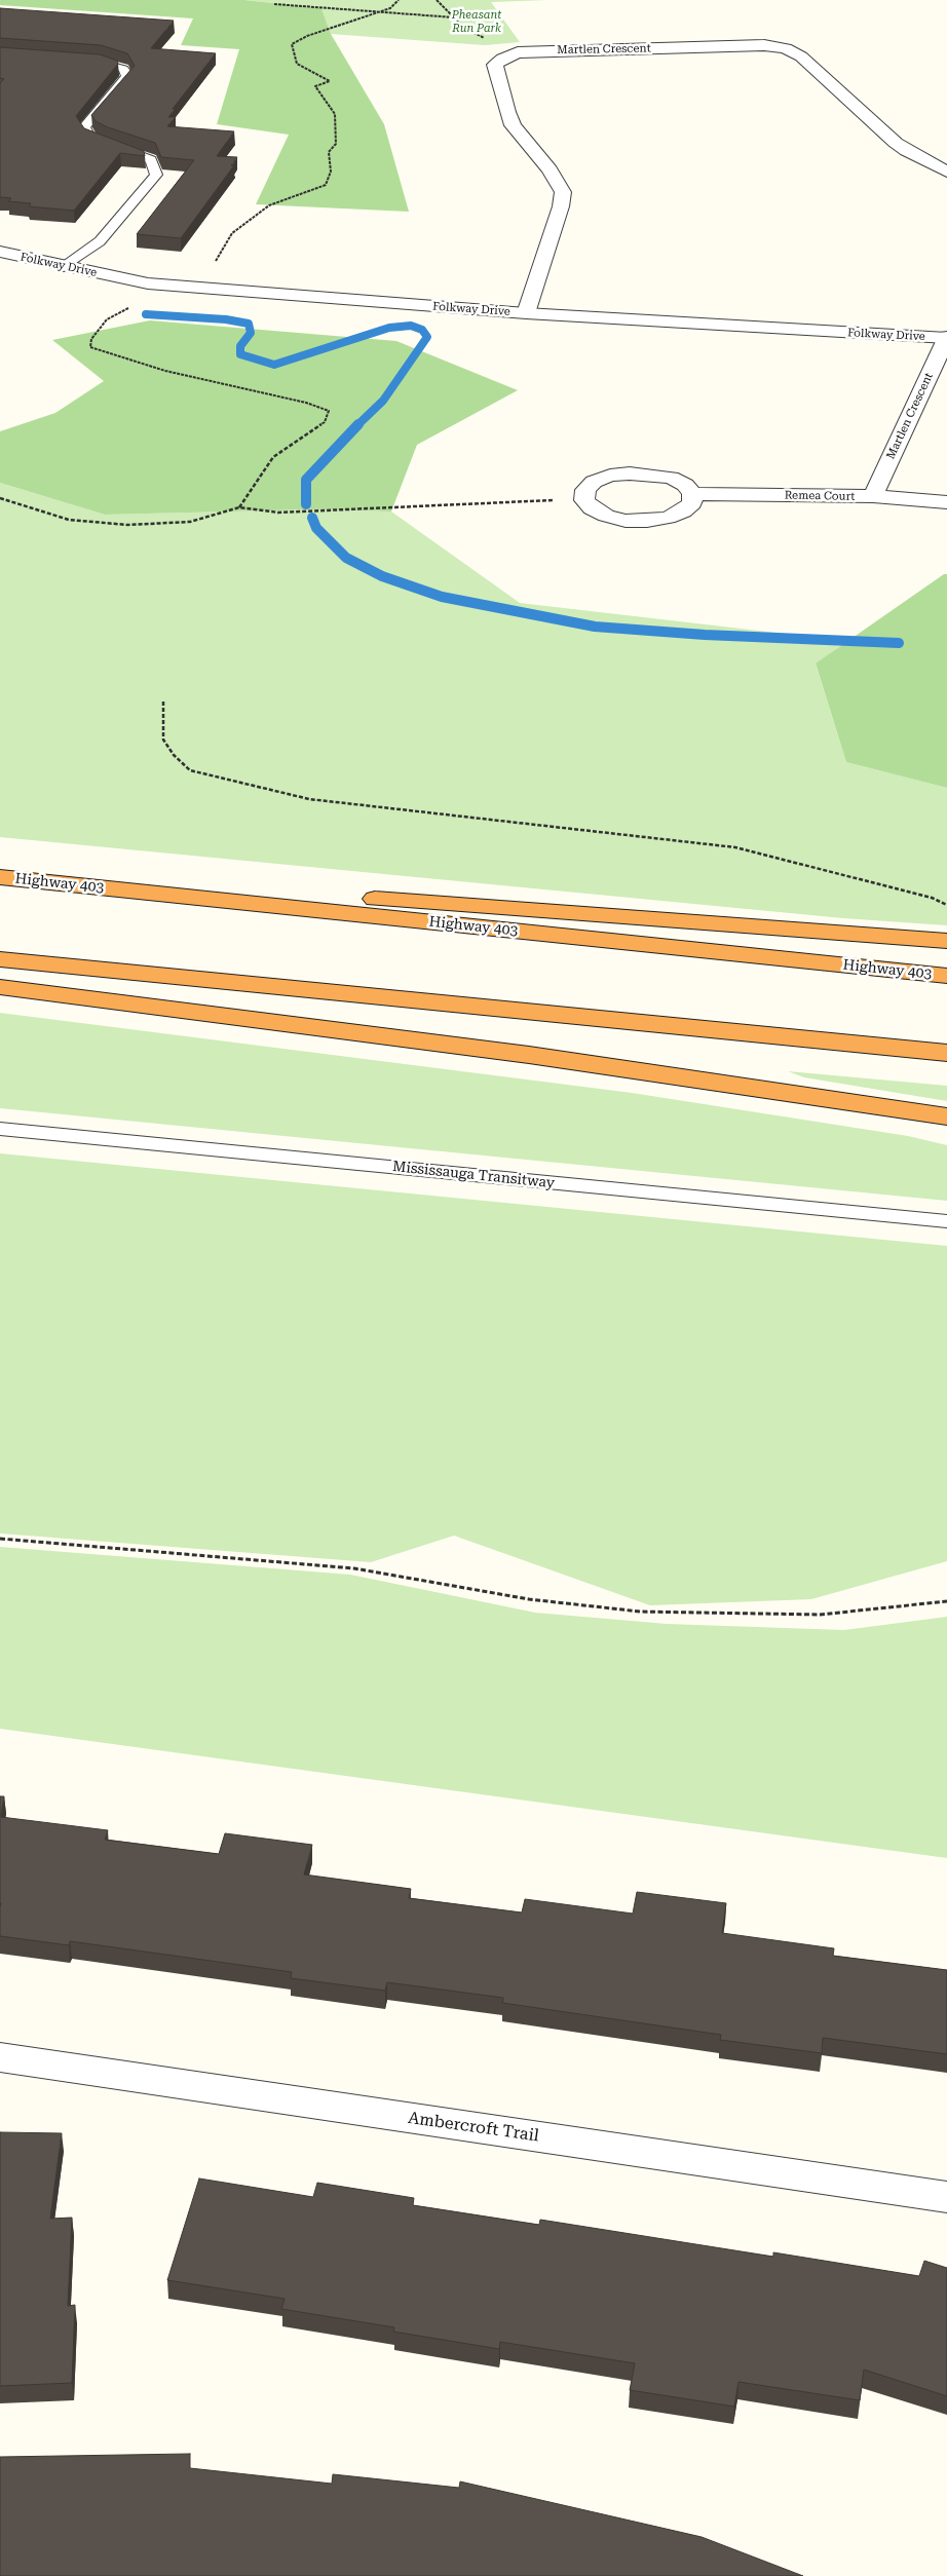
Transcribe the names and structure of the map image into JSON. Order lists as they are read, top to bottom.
{
  "streets": {
    "highway": ["Highway 403"],
    "street": [
      "Martlen Crescent",
      "Folkway Drive",
      "Remea Court",
      "Ambercroft Trail"
    ],
    "lane": ["Mississauga Transitway"]
  },
  "crossings": [
    ["Martlen Crescent", "Folkway Drive"],
    ["Martlen Crescent", "Remea Court"]
  ],
  "parks": ["Pheasant Run Park"]
}
